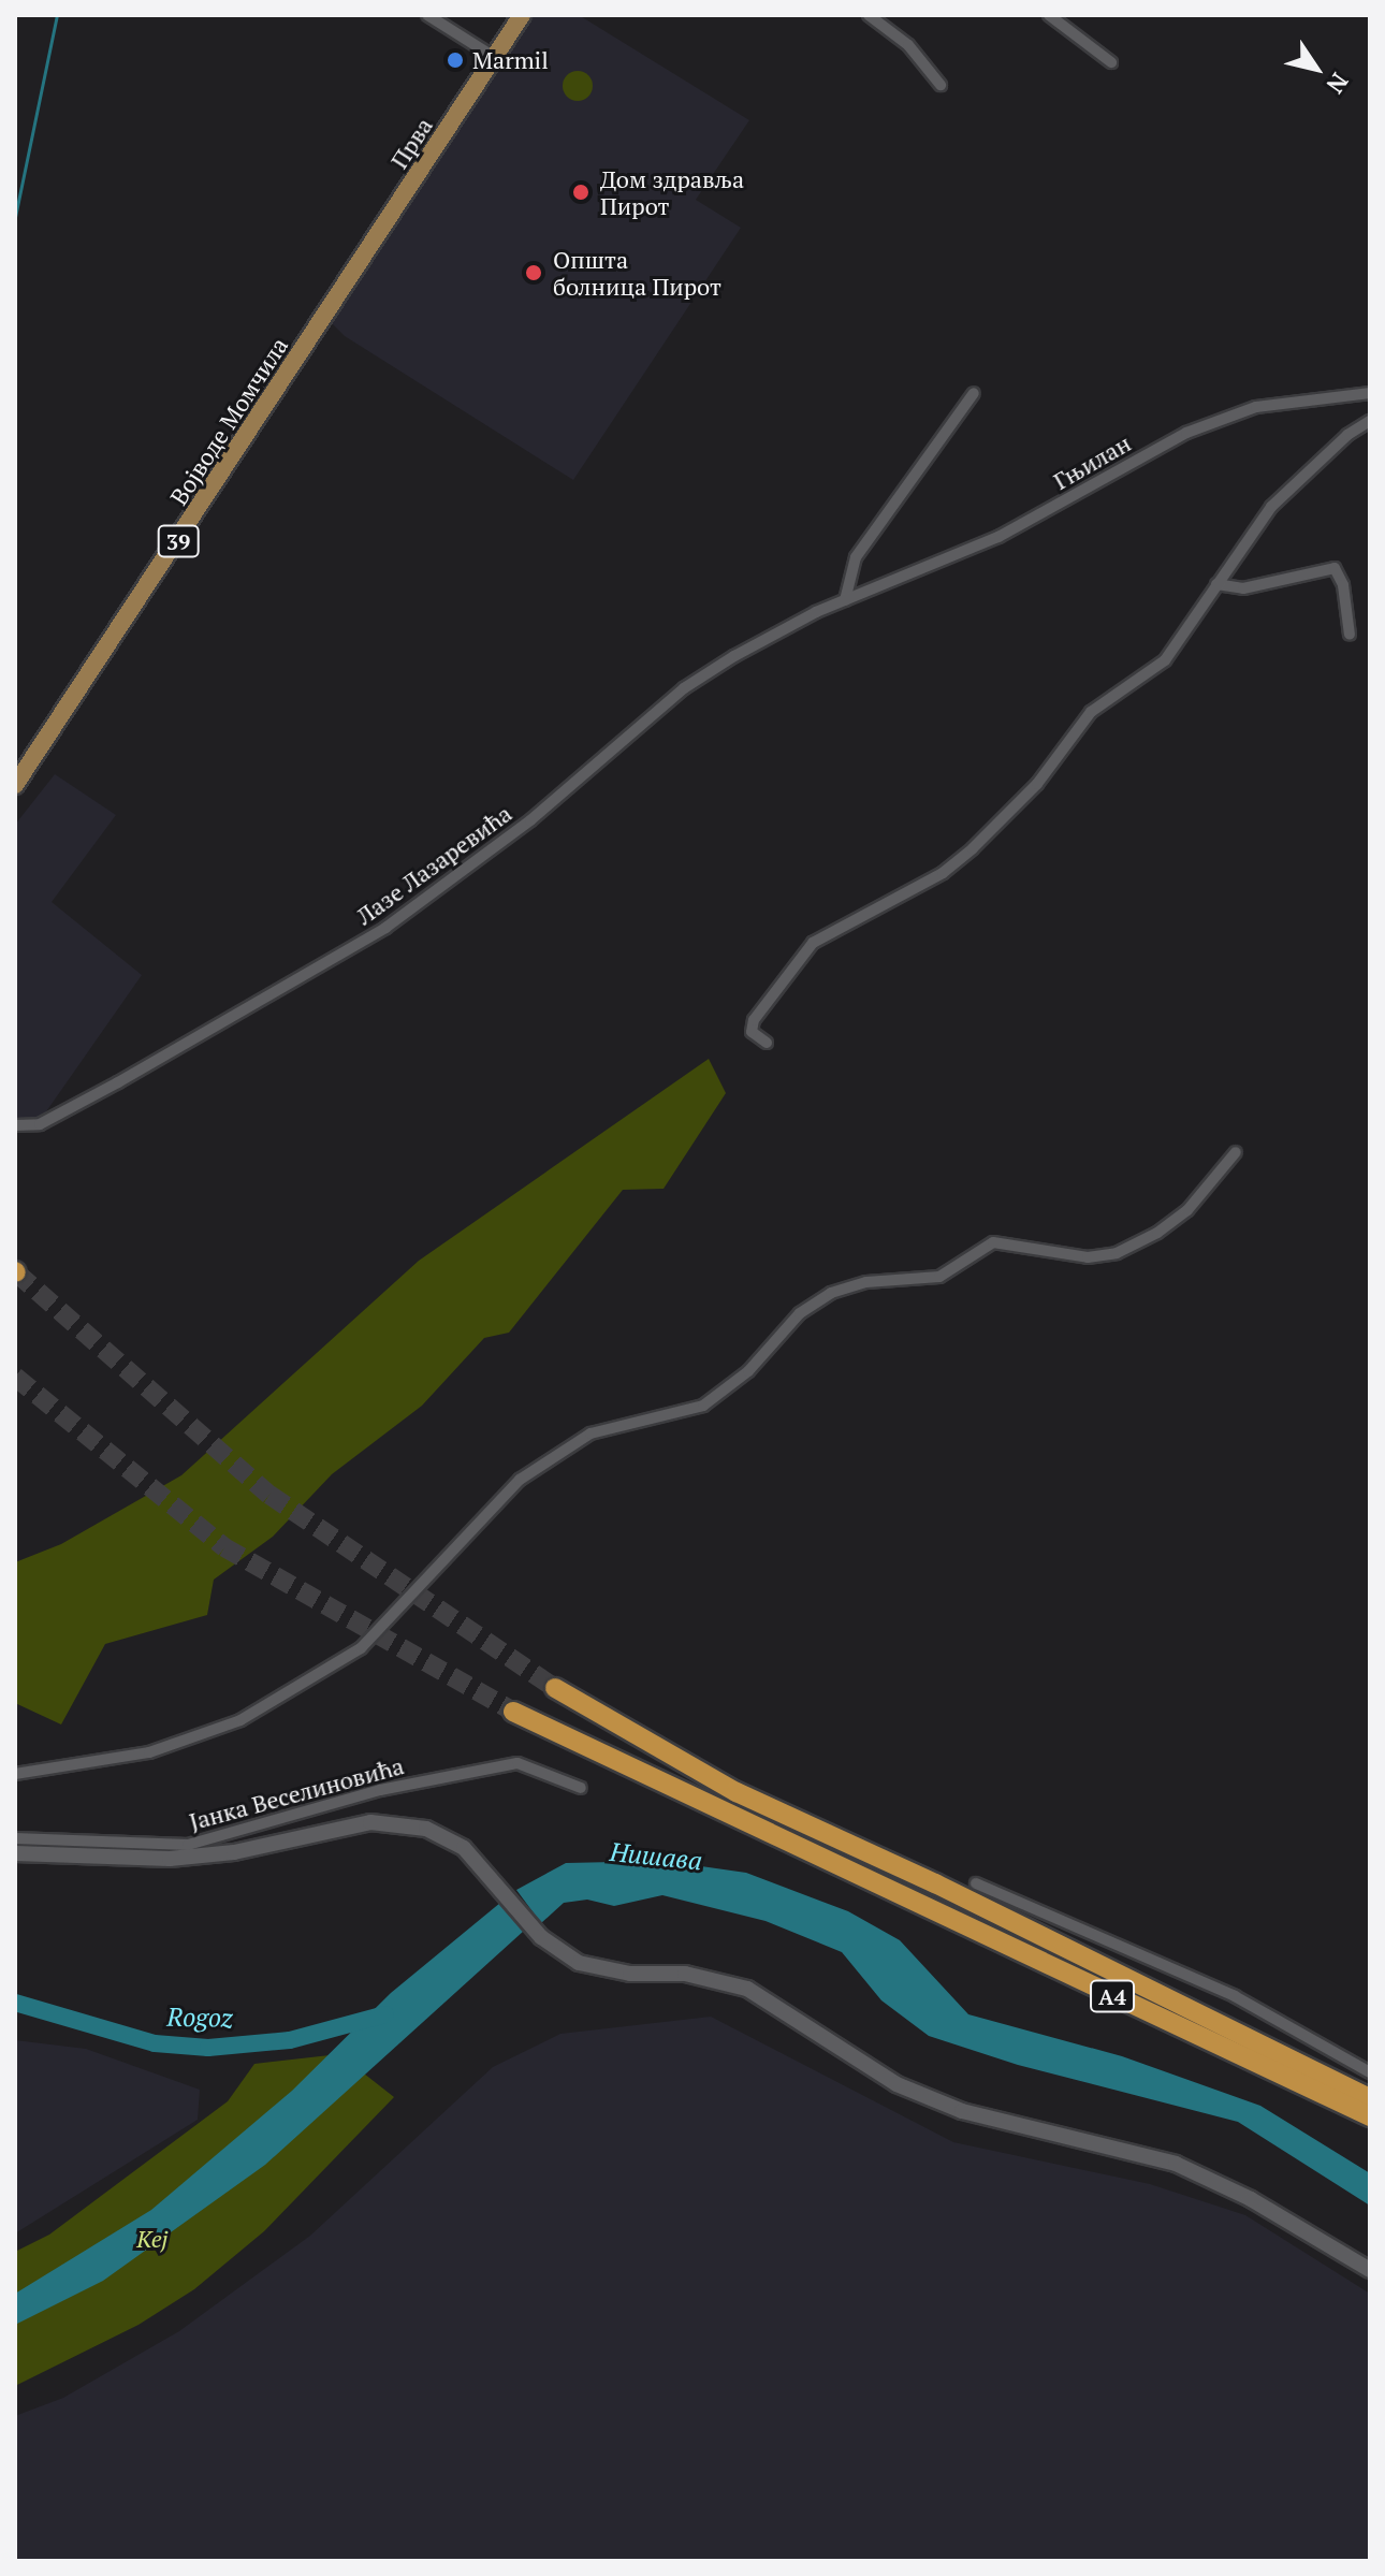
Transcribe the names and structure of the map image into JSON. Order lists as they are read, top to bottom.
{
  "streets": {
    "highway": ["A4"],
    "main road": ["Прва", "Војводе Момчила", "39"],
    "street": ["Гњилан", "Лазе Лазаревића", "Јанка Веселиновића"]
  },
  "crossings": [
    ["Прва", "Војводе Момчила"],
    ["Гњилан", "Лазе Лазаревића"]
  ],
  "water": ["Нишава", "Rogoz"],
  "parks": ["Кеј"],
  "places": ["Marmil", "Дом здравља Пирот", "Општа болница Пирот"],
  "north": "bottom right"
}
